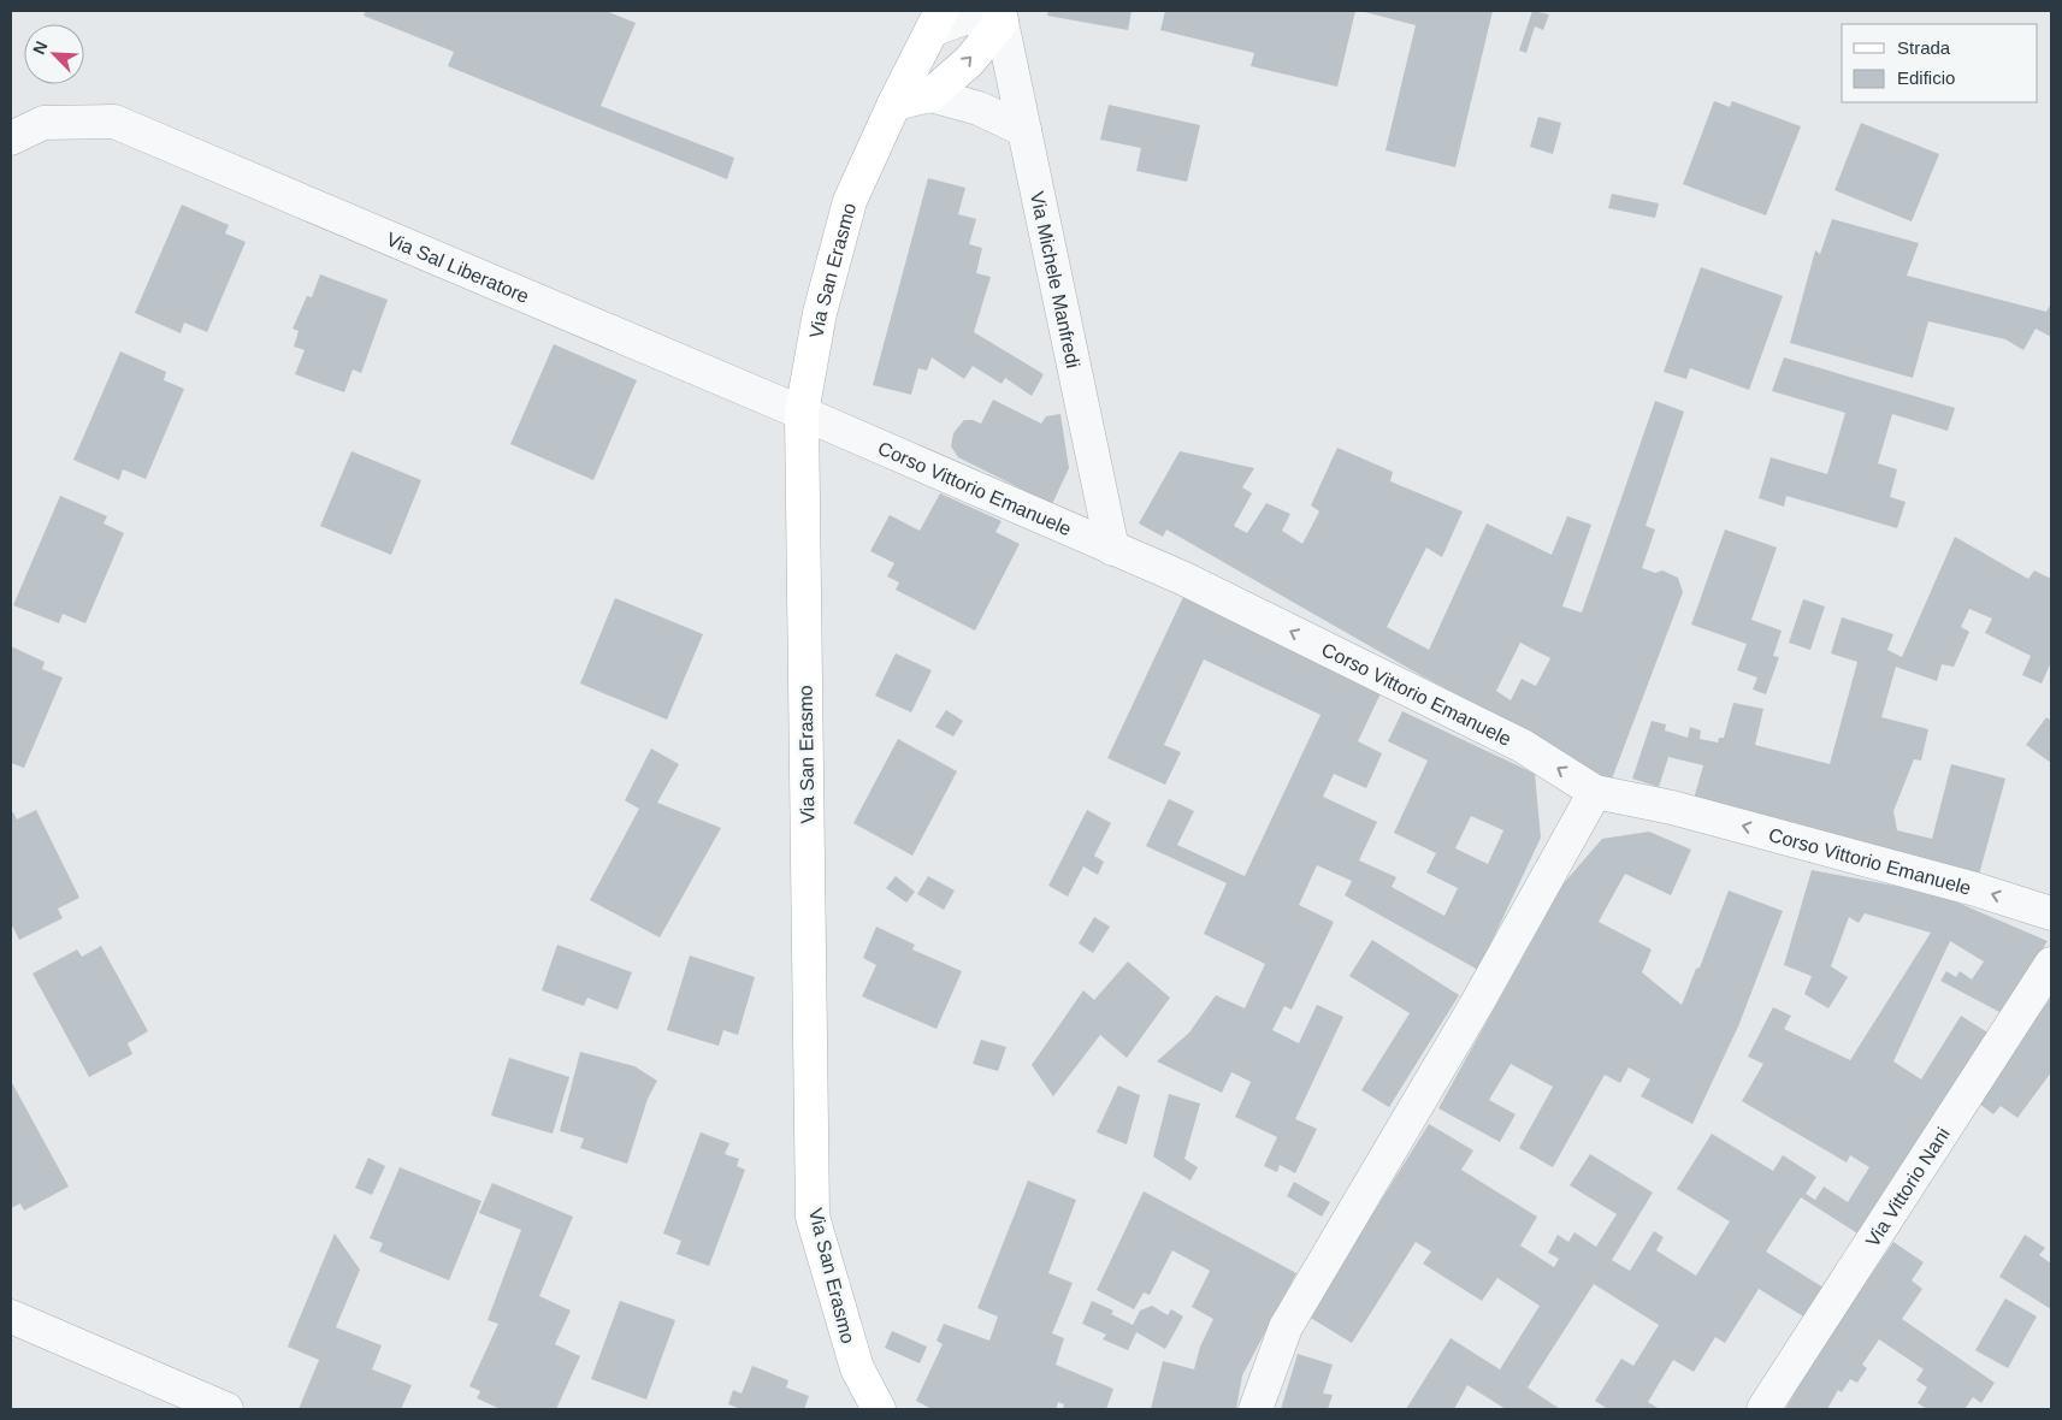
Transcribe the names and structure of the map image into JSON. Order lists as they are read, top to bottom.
{
  "streets": {
    "main road": ["Via San Erasmo"],
    "street": [
      "Via Sal Liberatore",
      "Via Michele Manfredi",
      "Corso Vittorio Emanuele",
      "Via Vittorio Nani"
    ]
  },
  "crossings": [
    ["Via Sal Liberatore", "Via San Erasmo"],
    ["Via Sal Liberatore", "Corso Vittorio Emanuele"],
    ["Via San Erasmo", "Via Michele Manfredi"],
    ["Via San Erasmo", "Corso Vittorio Emanuele"],
    ["Via Michele Manfredi", "Corso Vittorio Emanuele"]
  ],
  "one_way": ["Corso Vittorio Emanuele"],
  "legend": ["Strada", "Edificio"],
  "north": "top left"
}
